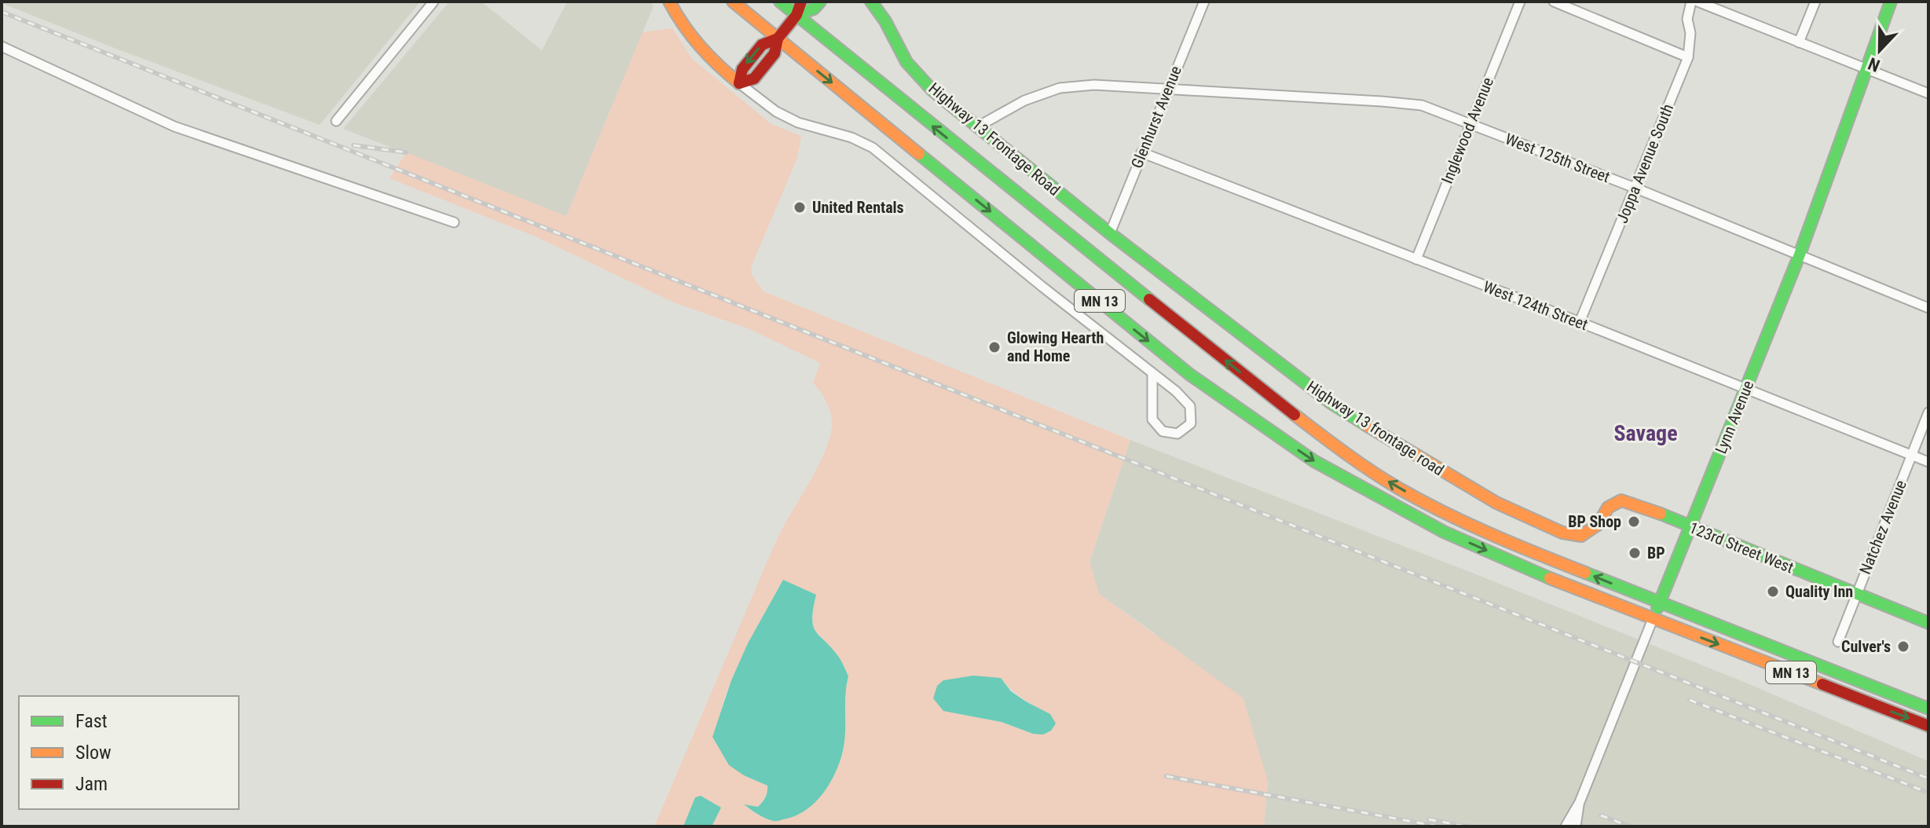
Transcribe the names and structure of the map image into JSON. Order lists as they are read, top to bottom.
{
  "streets": {
    "main road": [
      "Highway 13 Frontage Road",
      "MN 13",
      "Lynn Avenue",
      "Highway 13 frontage road",
      "123rd Street West"
    ],
    "street": [
      "Glenhurst Avenue",
      "Inglewood Avenue",
      "West 125th Street",
      "Joppa Avenue South",
      "West 124th Street",
      "Natchez Avenue"
    ]
  },
  "crossings": [
    ["Glenhurst Avenue", "Highway 13 Frontage Road"],
    ["Glenhurst Avenue", "West 125th Street"],
    ["Glenhurst Avenue", "West 124th Street"],
    ["Glenhurst Avenue", "Highway 13 frontage road"],
    ["Inglewood Avenue", "West 125th Street"],
    ["Inglewood Avenue", "West 124th Street"],
    ["Highway 13 Frontage Road", "West 125th Street"],
    ["Highway 13 Frontage Road", "Highway 13 frontage road"],
    ["West 125th Street", "Joppa Avenue South"],
    ["West 125th Street", "Lynn Avenue"],
    ["Joppa Avenue South", "West 124th Street"],
    ["MN 13", "Lynn Avenue"],
    ["West 124th Street", "Lynn Avenue"],
    ["West 124th Street", "Natchez Avenue"],
    ["Lynn Avenue", "123rd Street West"],
    ["Highway 13 frontage road", "123rd Street West"],
    ["Natchez Avenue", "123rd Street West"]
  ],
  "districts": ["Savage"],
  "places": [
    "United Rentals",
    "Glowing Hearth and Home",
    "BP Shop",
    "BP",
    "Quality Inn",
    "Culver's"
  ],
  "legend": ["Fast", "Slow", "Jam"],
  "north": "bottom"
}
